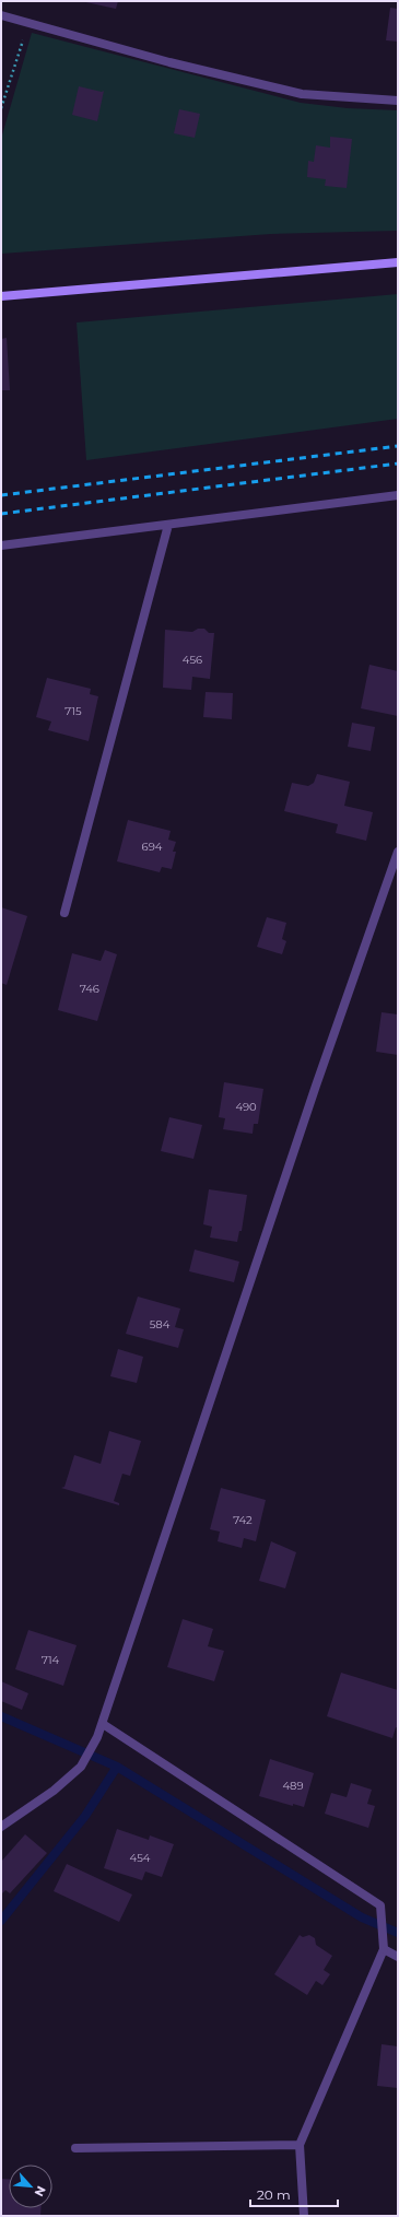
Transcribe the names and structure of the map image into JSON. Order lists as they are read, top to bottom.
{
  "house_numbers": [
    "456",
    "715",
    "694",
    "746",
    "490",
    "584",
    "742",
    "714",
    "489",
    "454"
  ],
  "scale_bar": "20 m",
  "north": "bottom right"
}
